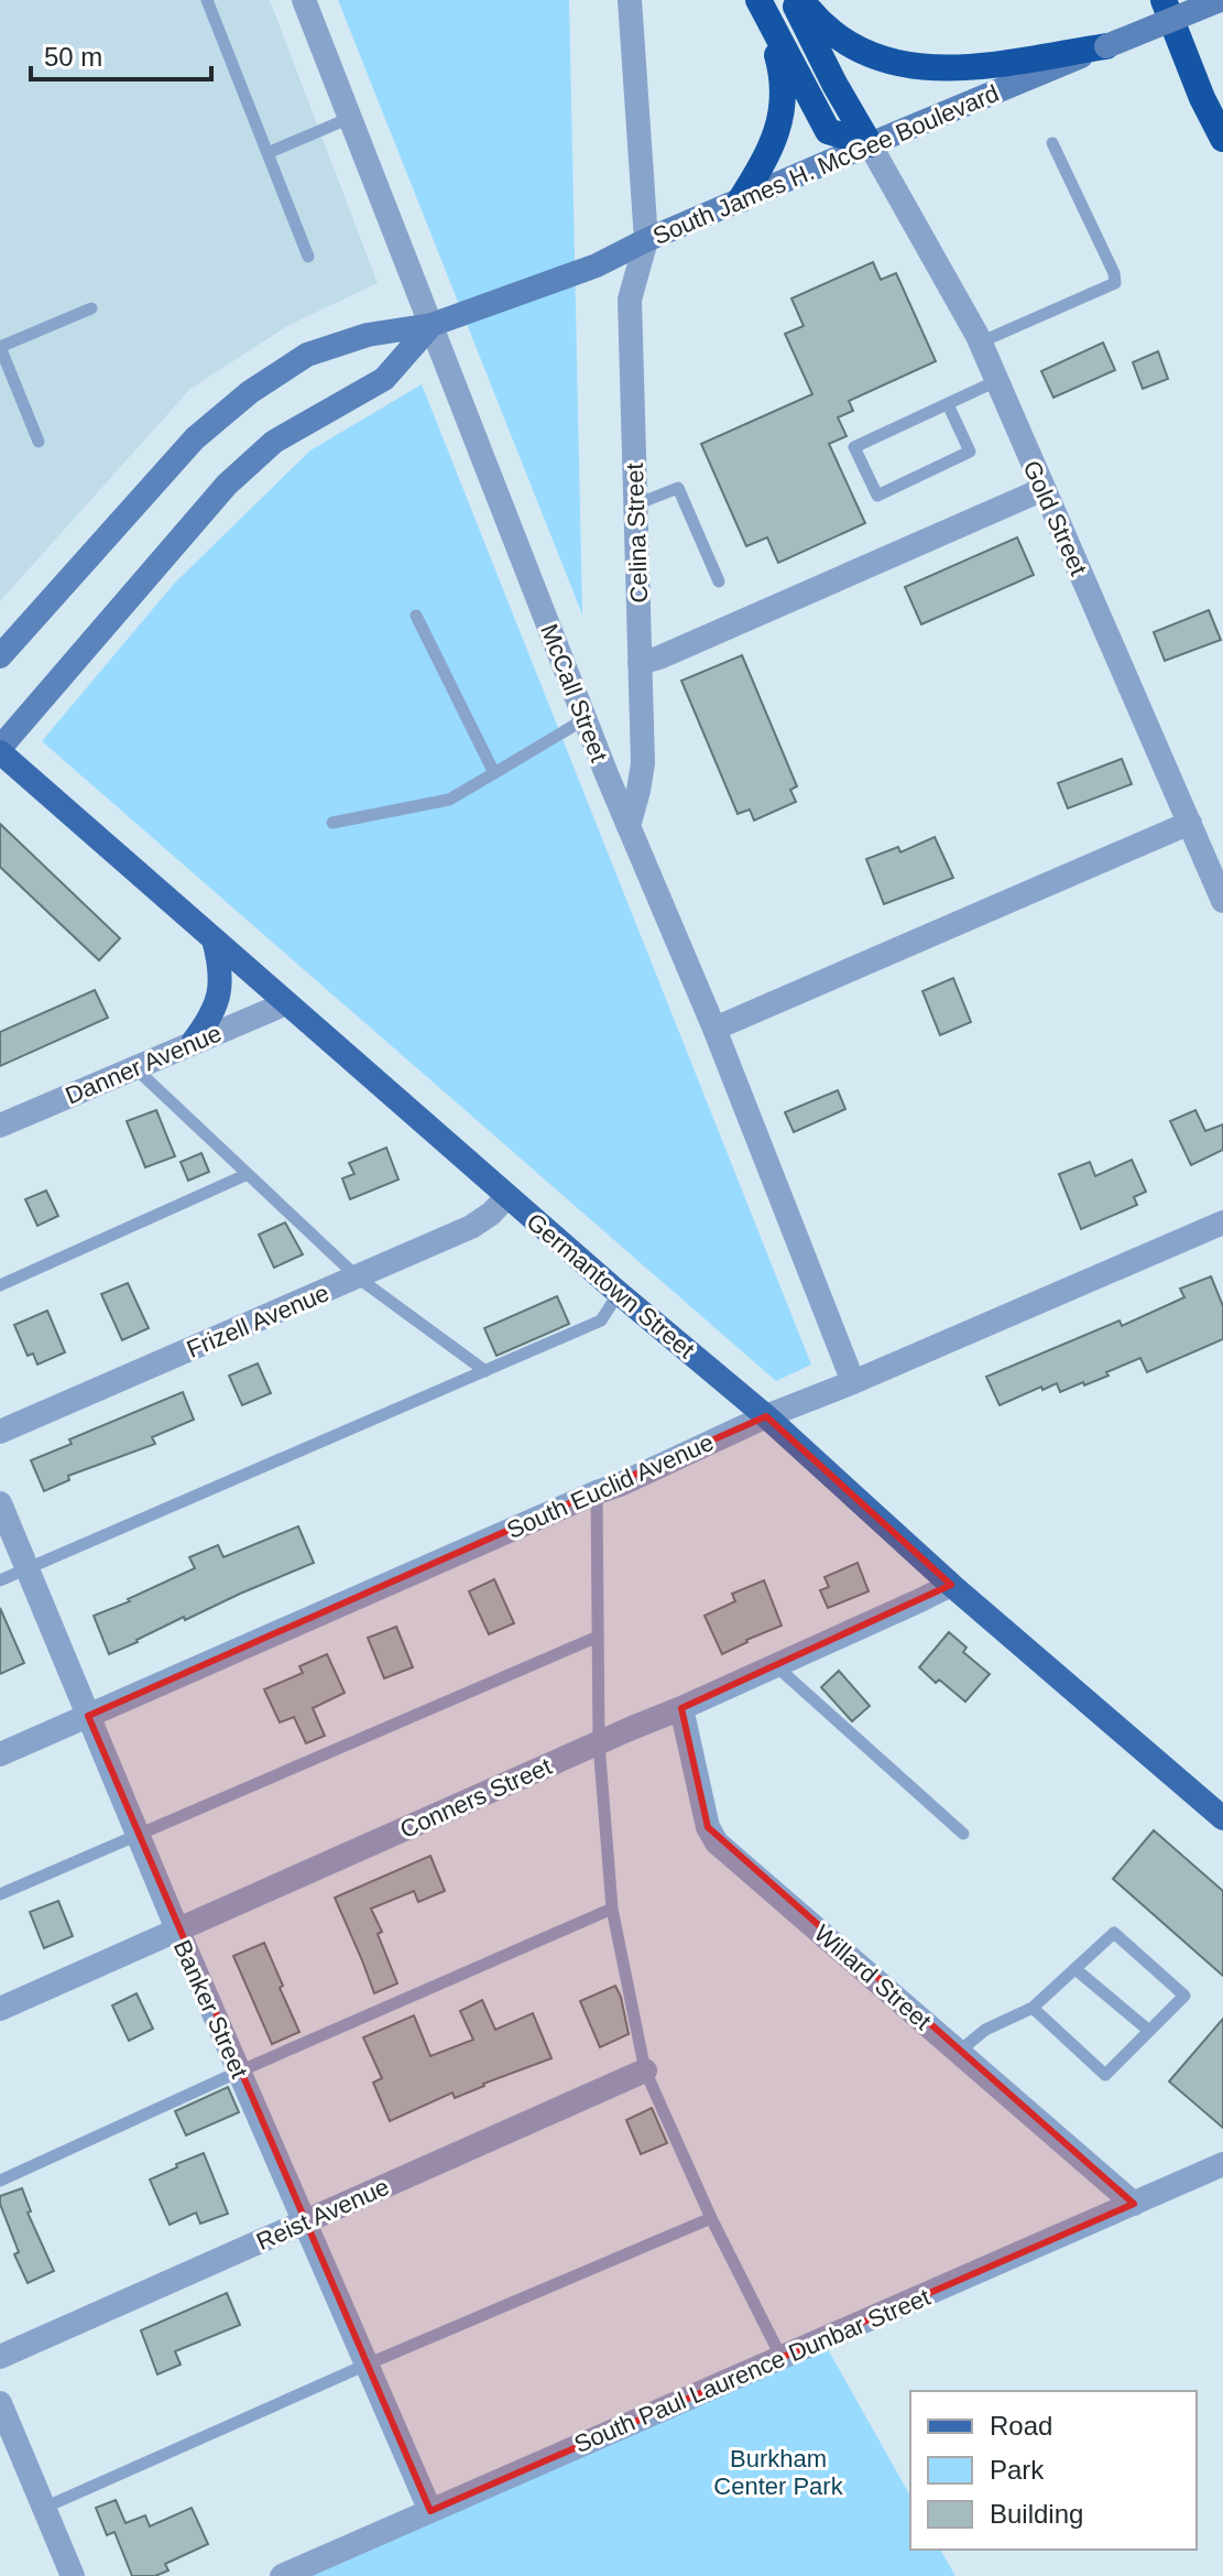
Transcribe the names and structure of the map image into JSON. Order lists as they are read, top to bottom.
{
  "streets": {
    "main road": ["South James H. McGee Boulevard", "Germantown Street"],
    "street": [
      "Gold Street",
      "Celina Street",
      "McCall Street",
      "Danner Avenue",
      "Frizell Avenue",
      "South Euclid Avenue",
      "Conners Street",
      "Willard Street",
      "Banker Street",
      "Reist Avenue",
      "South Paul Laurence Dunbar Street"
    ]
  },
  "crossings": [
    ["South James H. McGee Boulevard", "Gold Street"],
    ["South James H. McGee Boulevard", "Celina Street"],
    ["South James H. McGee Boulevard", "McCall Street"],
    ["South James H. McGee Boulevard", "Germantown Street"],
    ["Celina Street", "McCall Street"],
    ["McCall Street", "South Euclid Avenue"],
    ["Danner Avenue", "Germantown Street"],
    ["Germantown Street", "Frizell Avenue"],
    ["Germantown Street", "South Euclid Avenue"],
    ["Germantown Street", "Conners Street"],
    ["South Euclid Avenue", "Banker Street"],
    ["Conners Street", "Willard Street"],
    ["Conners Street", "Banker Street"],
    ["Willard Street", "South Paul Laurence Dunbar Street"],
    ["Banker Street", "Reist Avenue"],
    ["Banker Street", "South Paul Laurence Dunbar Street"]
  ],
  "parks": ["Burkham Center Park"],
  "legend": ["Road", "Park", "Building"],
  "scale_bar": "50 m"
}
